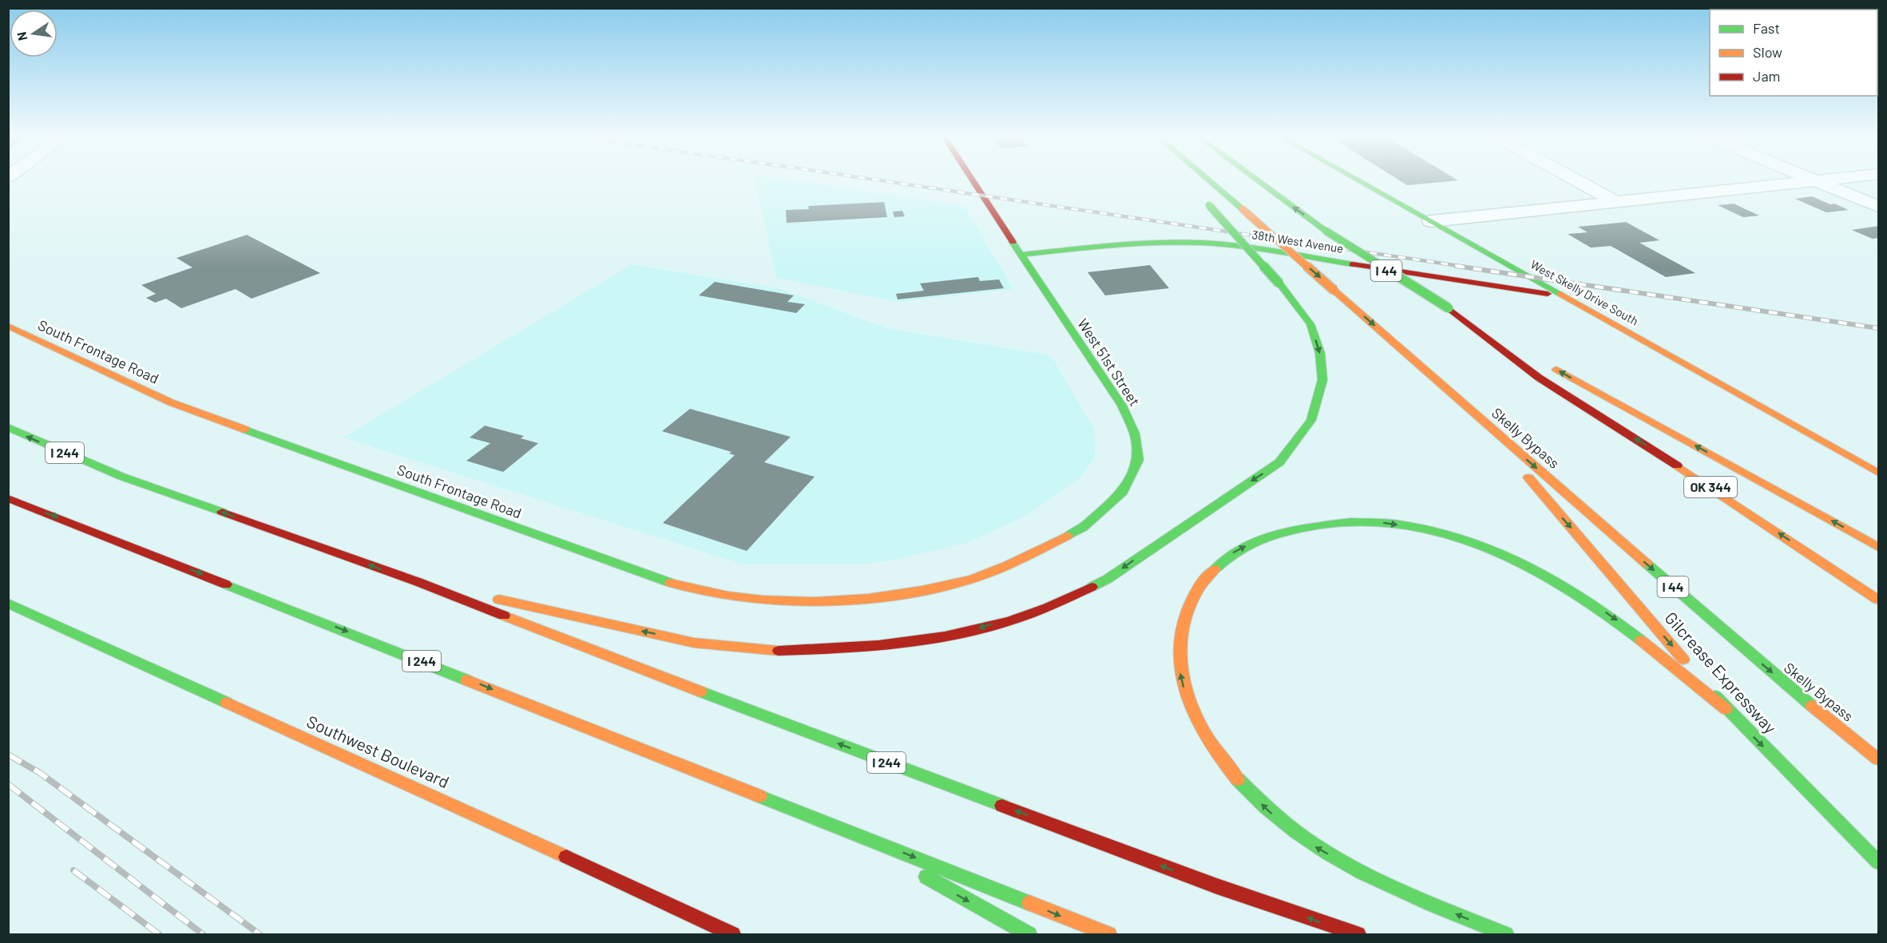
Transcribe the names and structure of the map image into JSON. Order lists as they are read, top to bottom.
{
  "streets": {
    "main road": [
      "38th West Avenue",
      "I 44",
      "West Skelly Drive South",
      "South Frontage Road",
      "West 51st Street",
      "Skelly Bypass",
      "I 244",
      "OK 344",
      "Gilcrease Expressway",
      "Southwest Boulevard"
    ]
  },
  "crossings": [
    ["38th West Avenue", "West Skelly Drive South"],
    ["38th West Avenue", "West 51st Street"],
    ["I 44", "OK 344"],
    ["South Frontage Road", "West 51st Street"],
    ["Skelly Bypass", "Gilcrease Expressway"]
  ],
  "one_way": ["Gilcrease Expressway"],
  "legend": ["Fast", "Slow", "Jam"],
  "north": "left"
}
